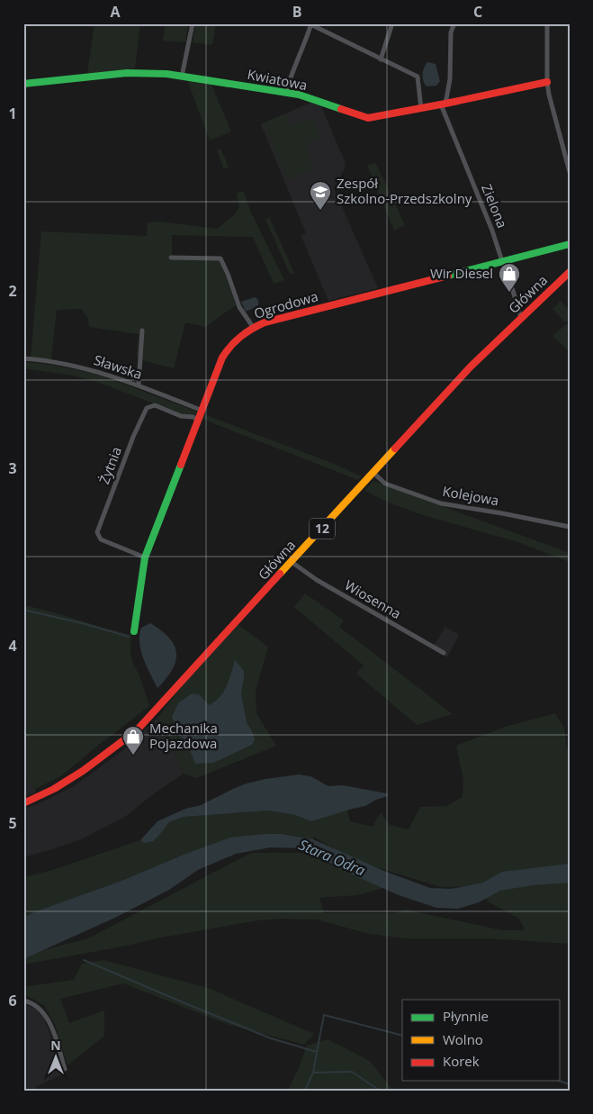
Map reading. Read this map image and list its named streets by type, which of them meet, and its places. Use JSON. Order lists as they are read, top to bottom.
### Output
{
  "streets": {
    "street": [
      "Kwiatowa",
      "Zielona",
      "Główna",
      "Ogrodowa",
      "Sławska",
      "Żytnia",
      "Kolejowa",
      "12",
      "Wiosenna"
    ]
  },
  "crossings": [
    ["Kwiatowa", "Zielona"],
    ["Zielona", "Główna"],
    ["Zielona", "Ogrodowa"],
    ["Główna", "Kolejowa"],
    ["Główna", "Wiosenna"],
    ["Ogrodowa", "Sławska"],
    ["Ogrodowa", "Żytnia"]
  ],
  "water": ["Stara Odra"],
  "places": {
    "school or university": ["Zespół Szkolno-Przedszkolny"],
    "shop": ["Wir Diesel", "Mechanika Pojazdowa"]
  },
  "legend": ["Płynnie", "Wolno", "Korek"],
  "north": "top",
  "grid": {
    "columns": ["A", "B", "C"],
    "rows": [
      "1",
      "2",
      "3",
      "4",
      "5",
      "6"
    ]
  }
}
